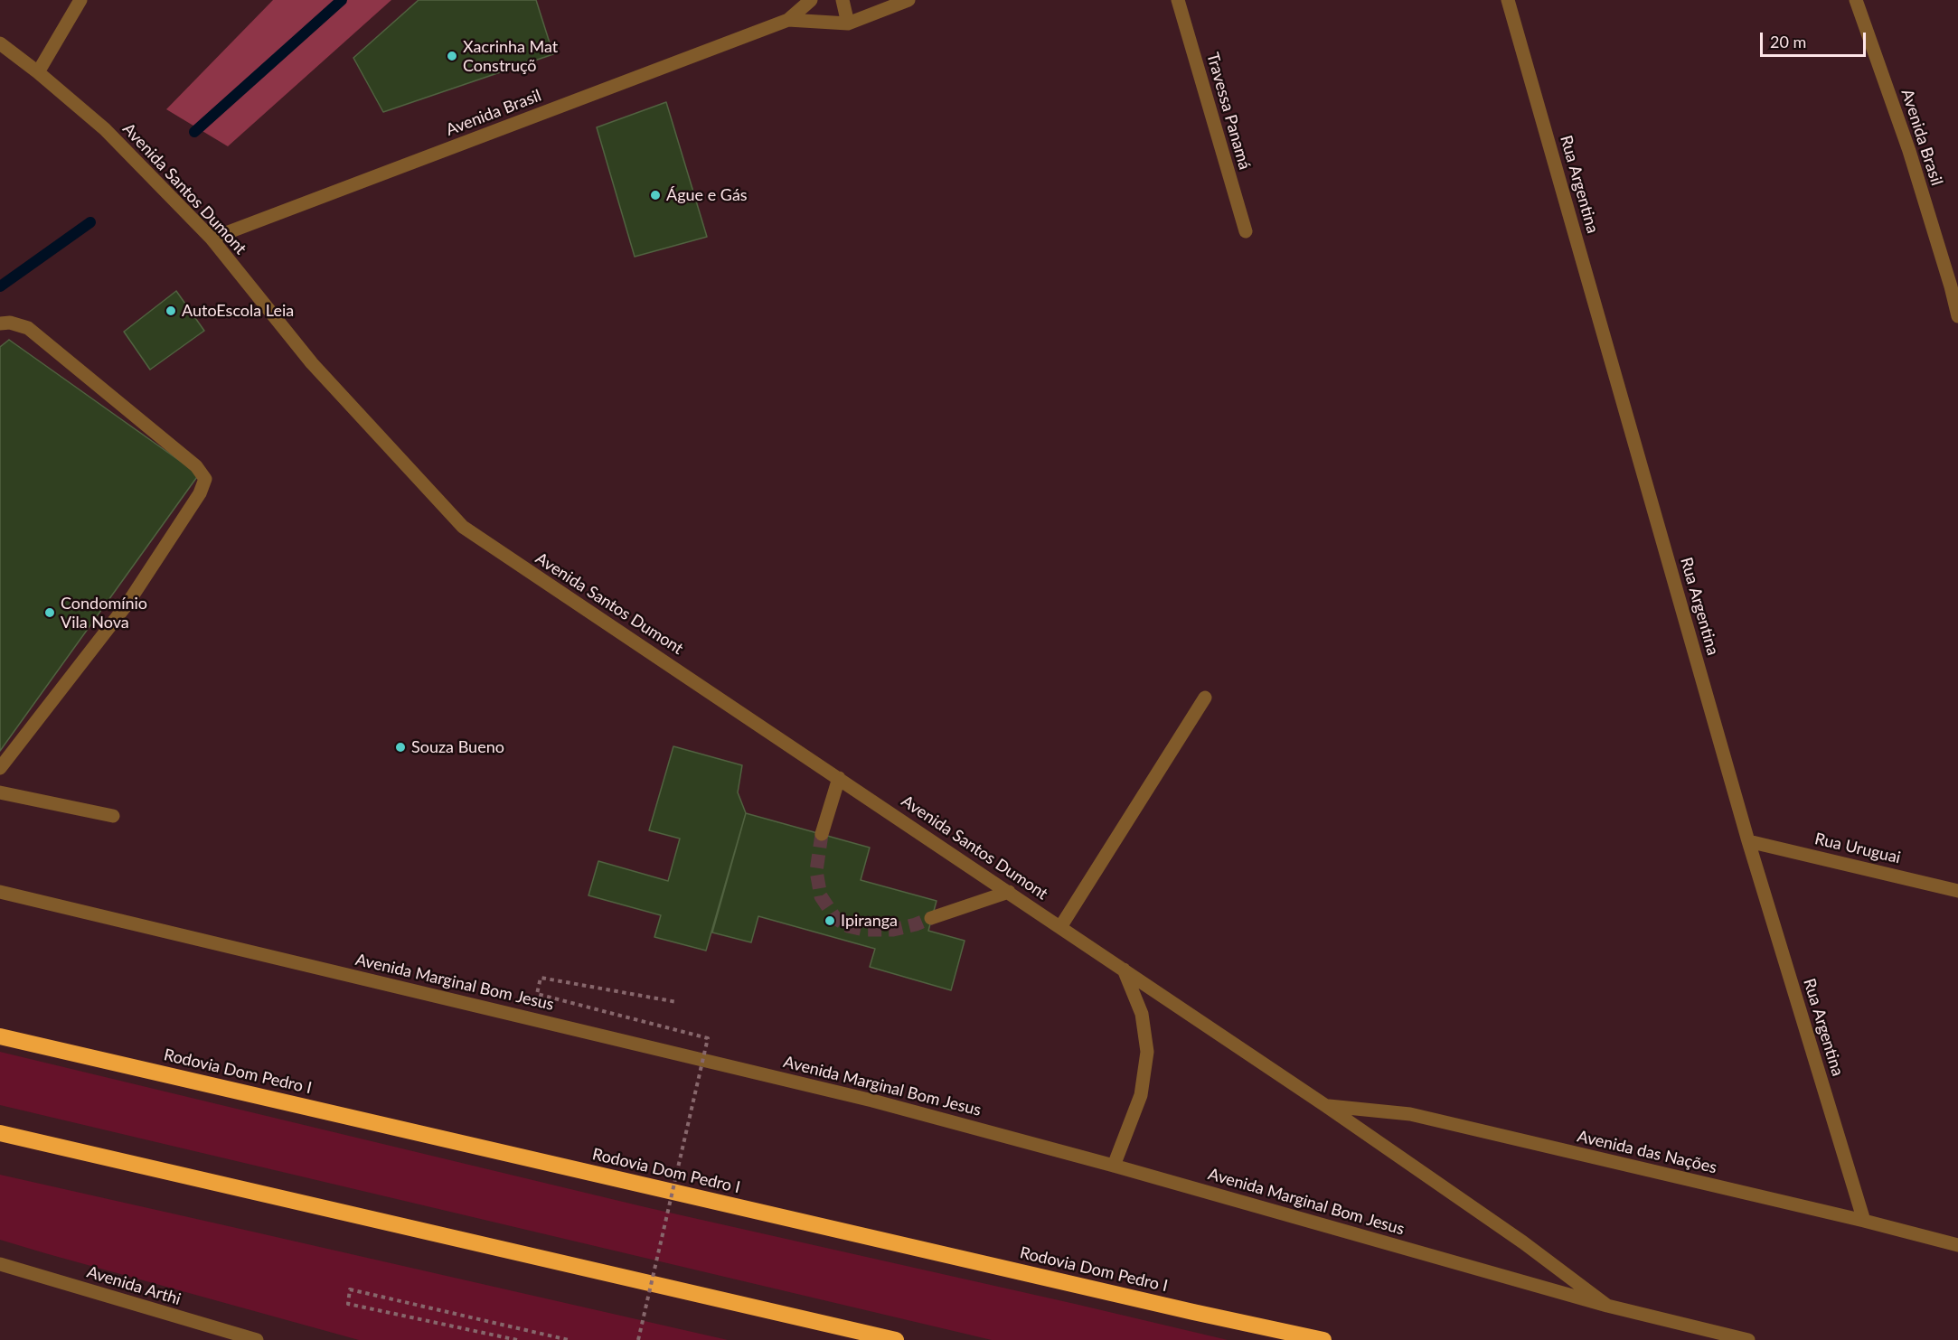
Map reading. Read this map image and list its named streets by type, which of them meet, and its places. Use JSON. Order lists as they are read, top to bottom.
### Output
{
  "streets": {
    "highway": ["Rodovia Dom Pedro I"],
    "street": [
      "Travessa Panamá",
      "Avenida Brasil",
      "Rua Argentina",
      "Avenida Santos Dumont",
      "Rua Uruguai",
      "Avenida Marginal Bom Jesus",
      "Avenida das Nações",
      "Avenida Arthi"
    ]
  },
  "crossings": [
    ["Avenida Brasil", "Avenida Santos Dumont"],
    ["Rua Argentina", "Rua Uruguai"],
    ["Rua Argentina", "Avenida das Nações"],
    ["Avenida Santos Dumont", "Avenida Marginal Bom Jesus"],
    ["Avenida Santos Dumont", "Avenida das Nações"]
  ],
  "places": [
    "Xacrinha Mat Construçõ",
    "Águe e Gás",
    "AutoEscola Leia",
    "Condomínio Vila Nova",
    "Souza Bueno",
    "Ipiranga"
  ],
  "scale_bar": "20 m"
}
